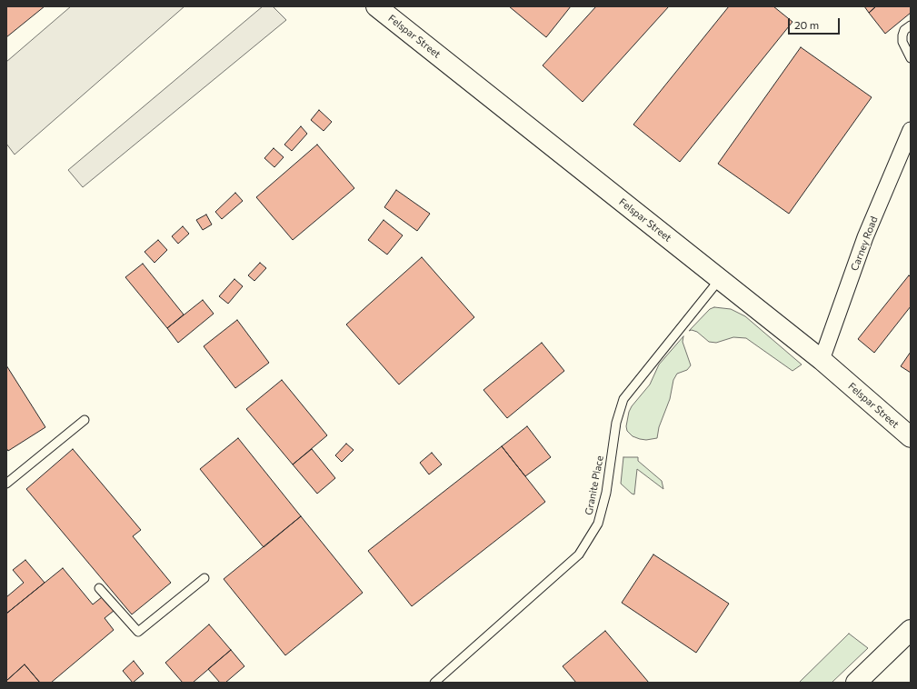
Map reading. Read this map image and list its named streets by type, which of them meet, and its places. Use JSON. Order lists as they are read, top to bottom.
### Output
{
  "streets": {
    "main road": ["Felspar Street"],
    "street": ["Carney Road"],
    "lane": ["Granite Place"]
  },
  "crossings": [
    ["Felspar Street", "Carney Road"],
    ["Felspar Street", "Granite Place"]
  ],
  "scale_bar": "20 m"
}
